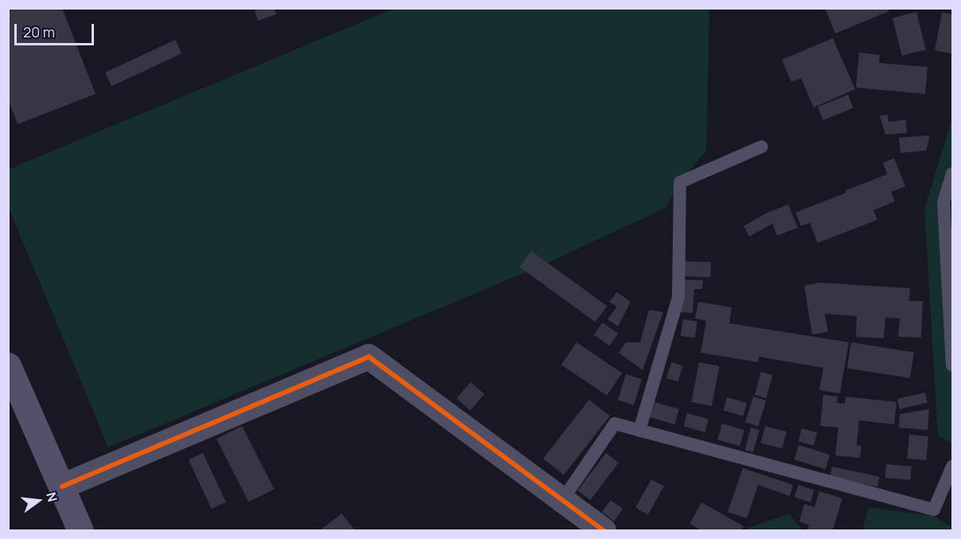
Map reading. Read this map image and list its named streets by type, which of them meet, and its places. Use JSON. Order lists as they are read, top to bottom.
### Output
{
  "scale_bar": "20 m",
  "north": "right"
}
